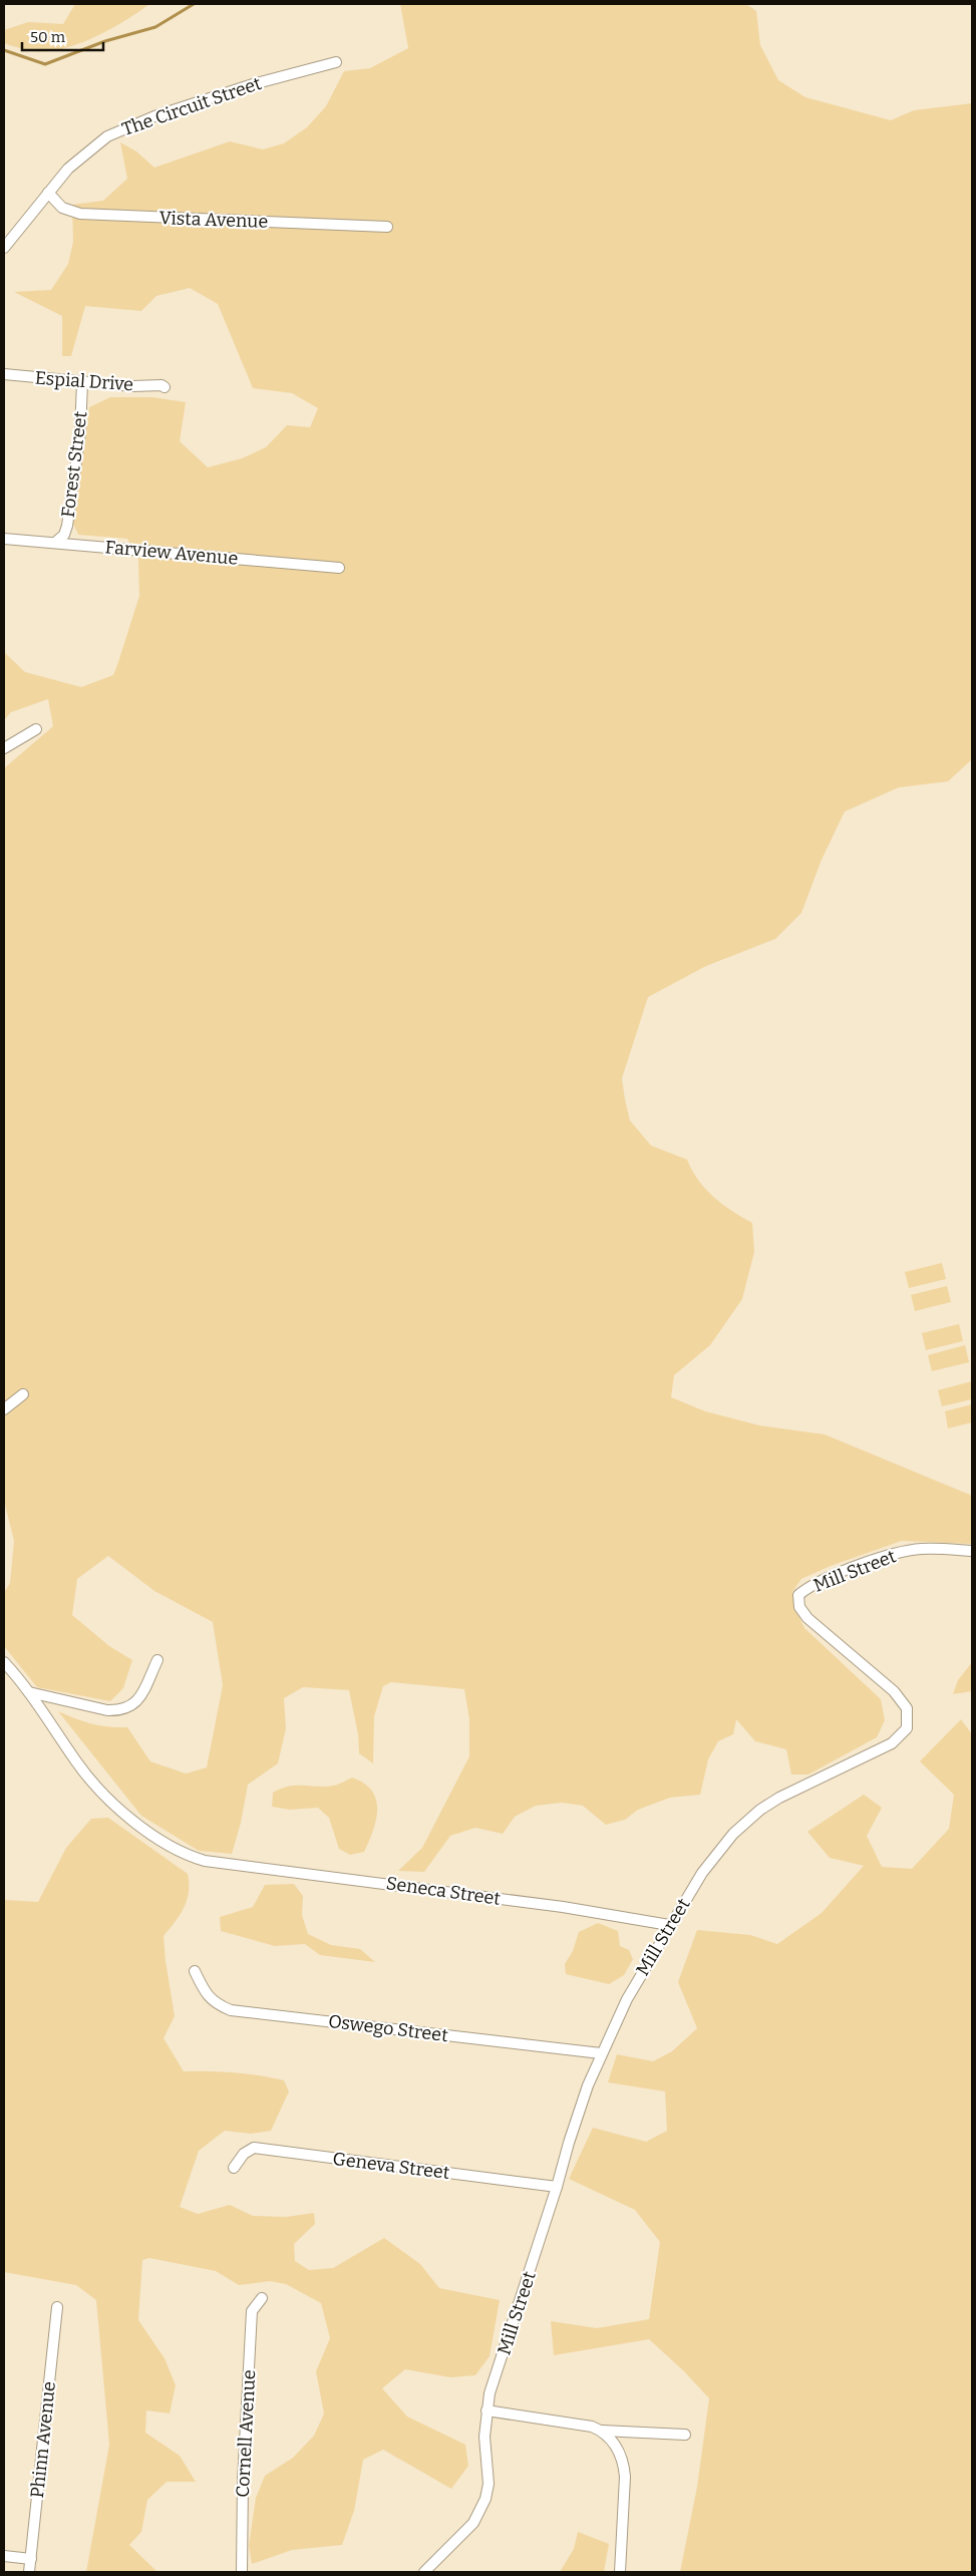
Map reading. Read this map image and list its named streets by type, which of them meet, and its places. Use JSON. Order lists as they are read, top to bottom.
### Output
{
  "streets": {
    "street": [
      "The Circuit Street",
      "Vista Avenue",
      "Espial Drive",
      "Forest Street",
      "Farview Avenue",
      "Mill Street",
      "Seneca Street",
      "Oswego Street",
      "Geneva Street",
      "Cornell Avenue",
      "Phinn Avenue"
    ]
  },
  "crossings": [
    ["The Circuit Street", "Vista Avenue"],
    ["Espial Drive", "Forest Street"],
    ["Forest Street", "Farview Avenue"],
    ["Mill Street", "Seneca Street"],
    ["Mill Street", "Oswego Street"],
    ["Mill Street", "Geneva Street"]
  ],
  "scale_bar": "50 m"
}
